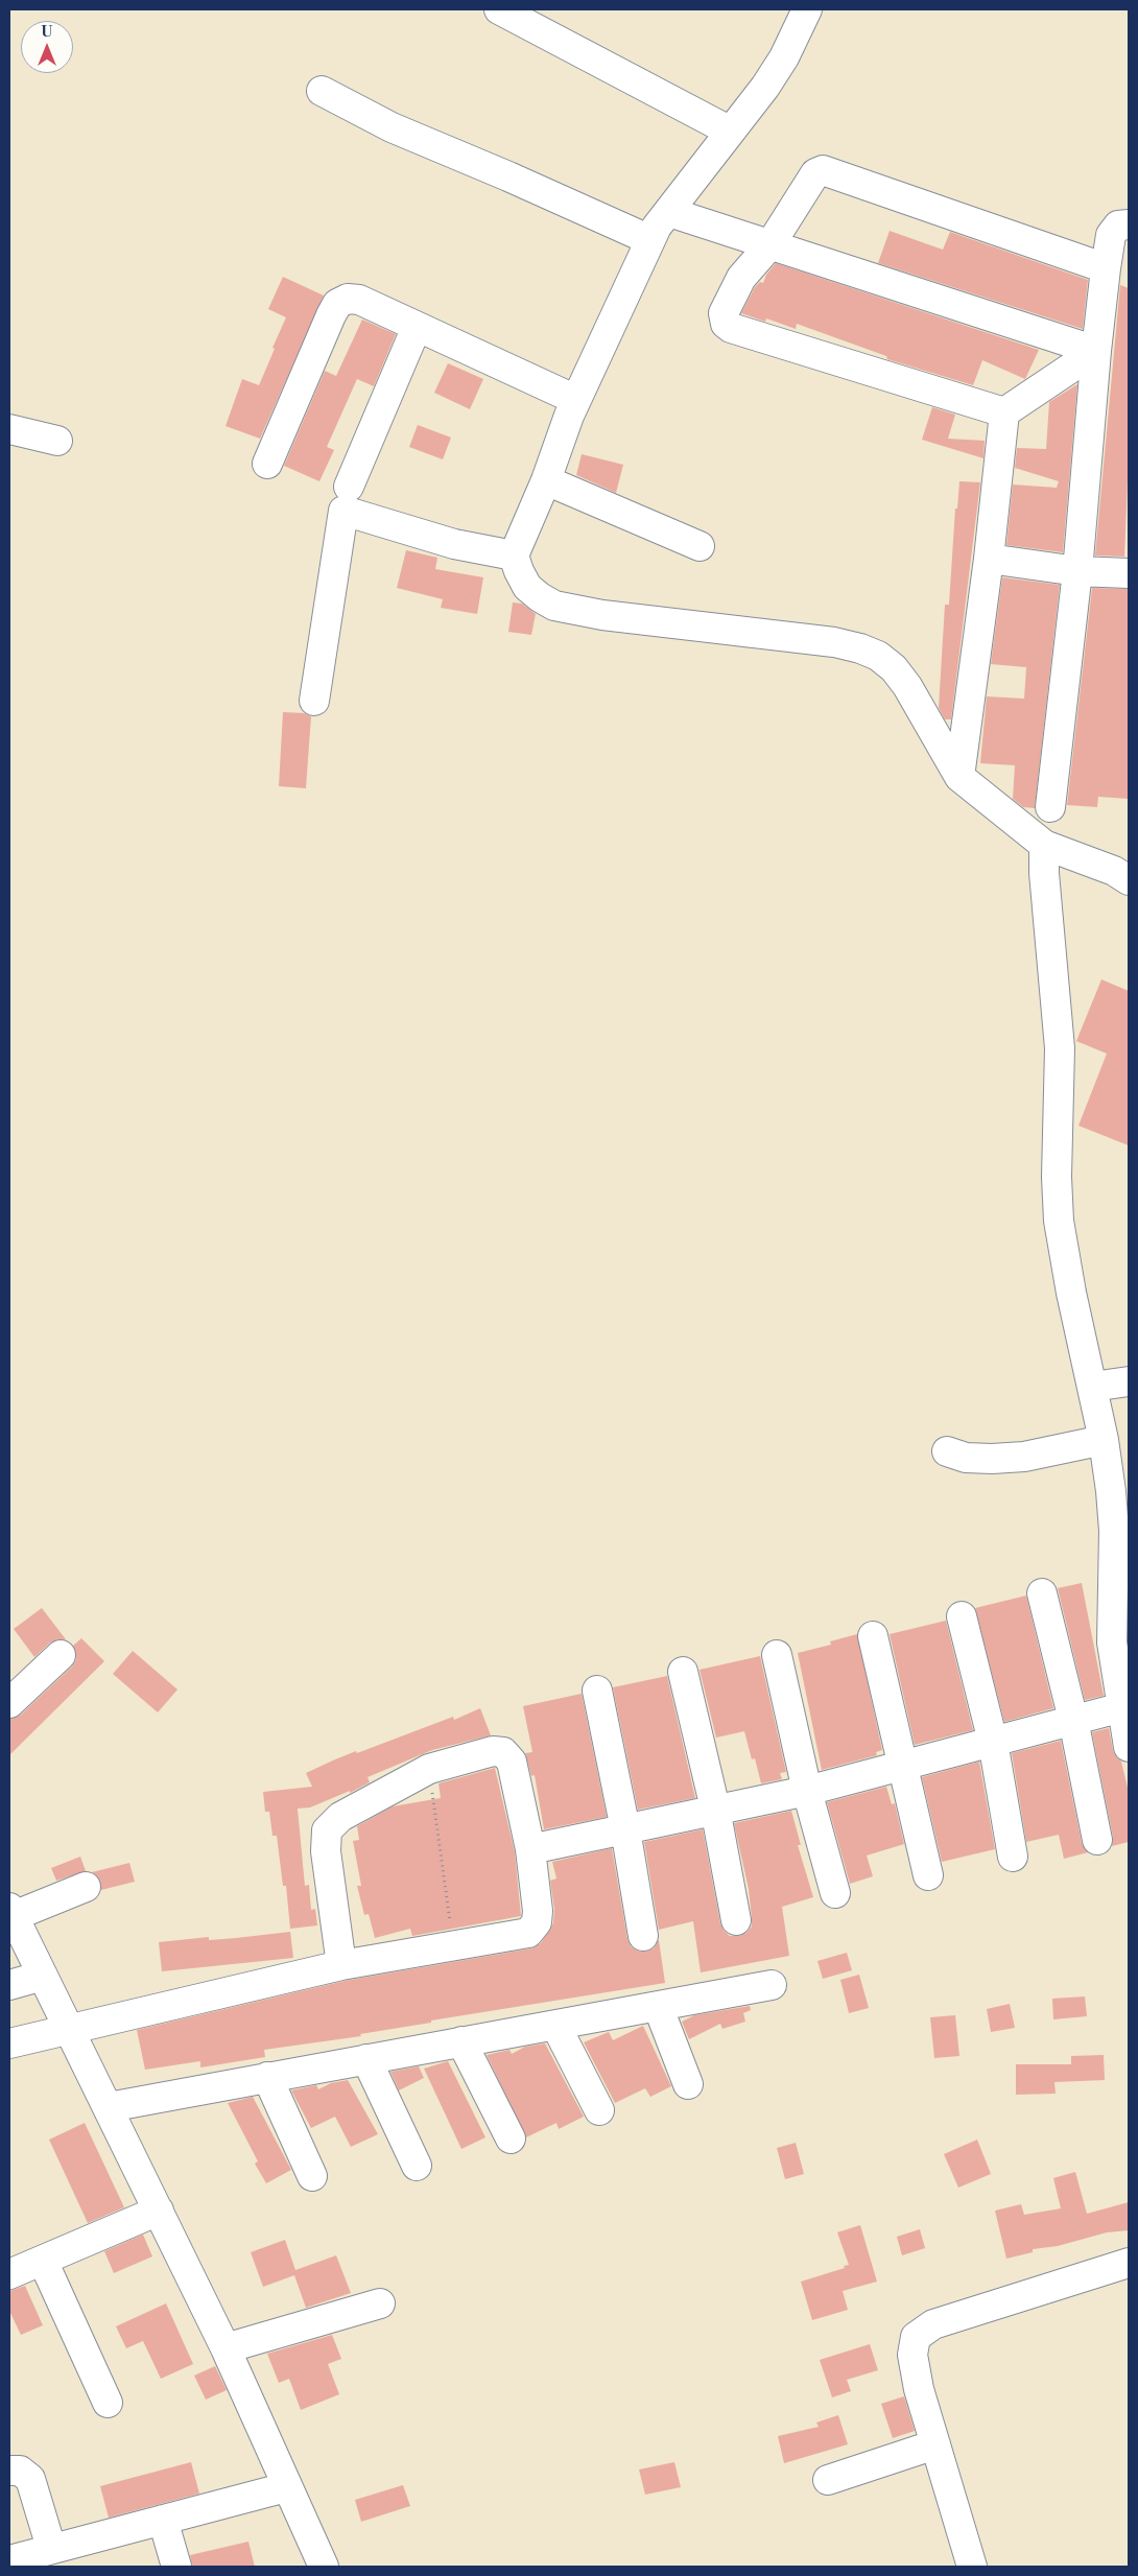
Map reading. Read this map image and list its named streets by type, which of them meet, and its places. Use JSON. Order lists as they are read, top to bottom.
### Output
{
  "north": "top"
}
